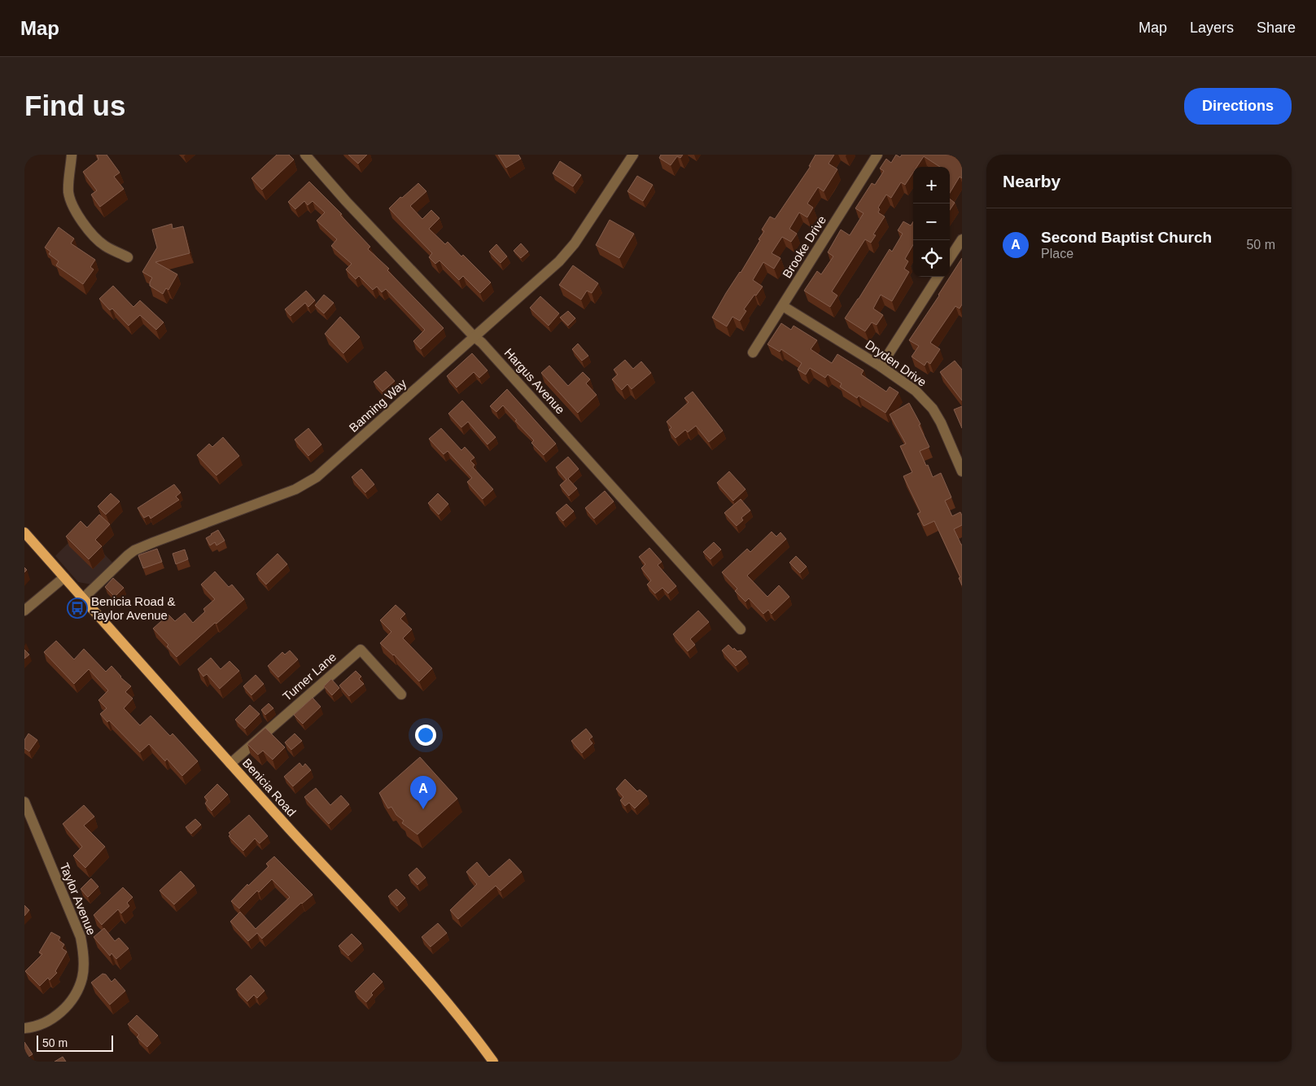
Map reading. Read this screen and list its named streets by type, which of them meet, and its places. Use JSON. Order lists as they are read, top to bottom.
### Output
{
  "streets": {
    "main road": ["Benicia Road"],
    "street": [
      "Brooke Drive",
      "Dryden Drive",
      "Hargus Avenue",
      "Banning Way",
      "Turner Lane",
      "Taylor Avenue"
    ]
  },
  "crossings": [
    ["Brooke Drive", "Dryden Drive"],
    ["Hargus Avenue", "Banning Way"],
    ["Banning Way", "Benicia Road"],
    ["Turner Lane", "Benicia Road"]
  ],
  "places": {
    "bus stop": ["Benicia Road & Taylor Avenue"]
  },
  "scale_bar": "50 m",
  "page": {
    "header": "Map",
    "nav": ["Map", "Layers", "Share"],
    "buttons": "Directions",
    "title": "Find us",
    "heading": "Nearby",
    "map_buttons": ["+", "−"],
    "list": [
      {
        "mark": "A",
        "name": "Second Baptist Church",
        "note": "Place",
        "value": "50 m"
      }
    ],
    "pins": "A",
    "scale": "50 m"
  }
}
